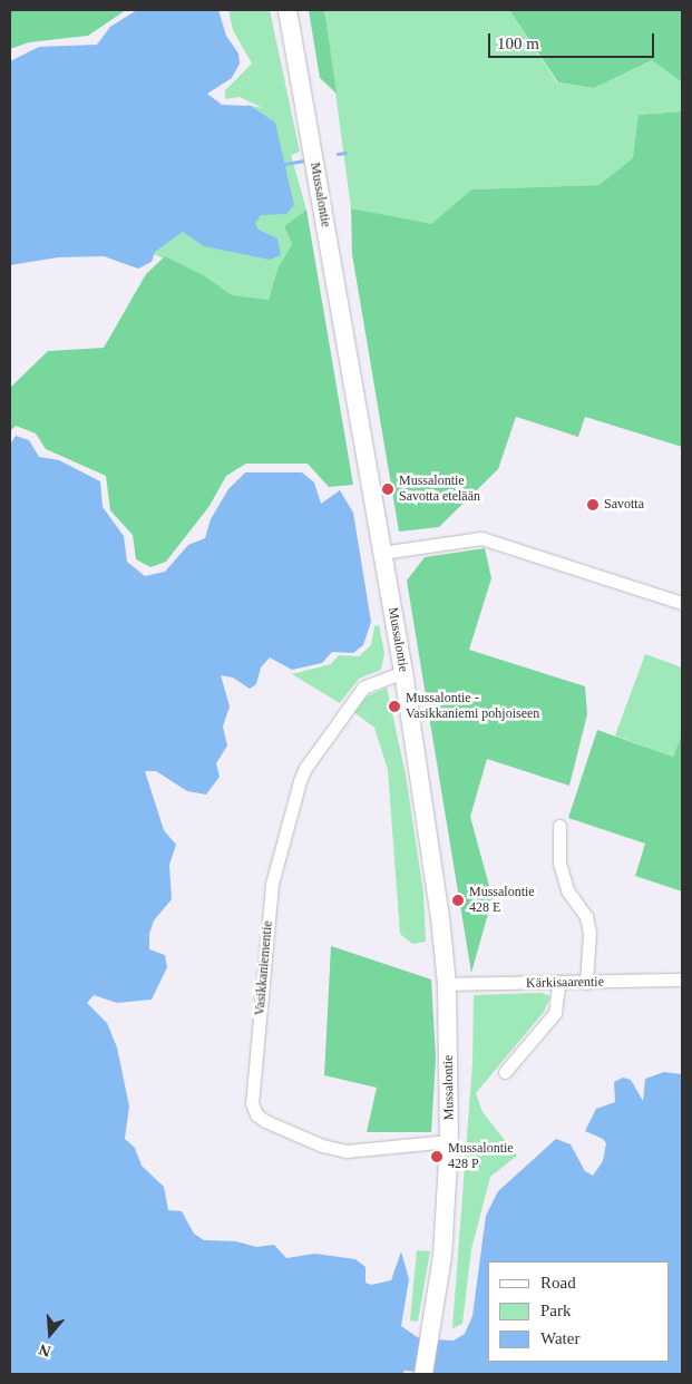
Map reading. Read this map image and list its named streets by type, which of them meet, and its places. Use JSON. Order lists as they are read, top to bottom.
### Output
{
  "streets": {
    "main road": ["Mussalontie"],
    "street": ["Vasikkaniementie", "Kärkisaarentie"]
  },
  "crossings": [
    ["Mussalontie", "Vasikkaniementie"],
    ["Mussalontie", "Kärkisaarentie"]
  ],
  "places": [
    "Mussalontie Savotta etelään",
    "Savotta",
    "Mussalontie - Vasikkaniemi pohjoiseen",
    "Mussalontie 428 E",
    "Mussalontie 428 P"
  ],
  "legend": ["Road", "Park", "Water"],
  "scale_bar": "100 m",
  "north": "bottom"
}
